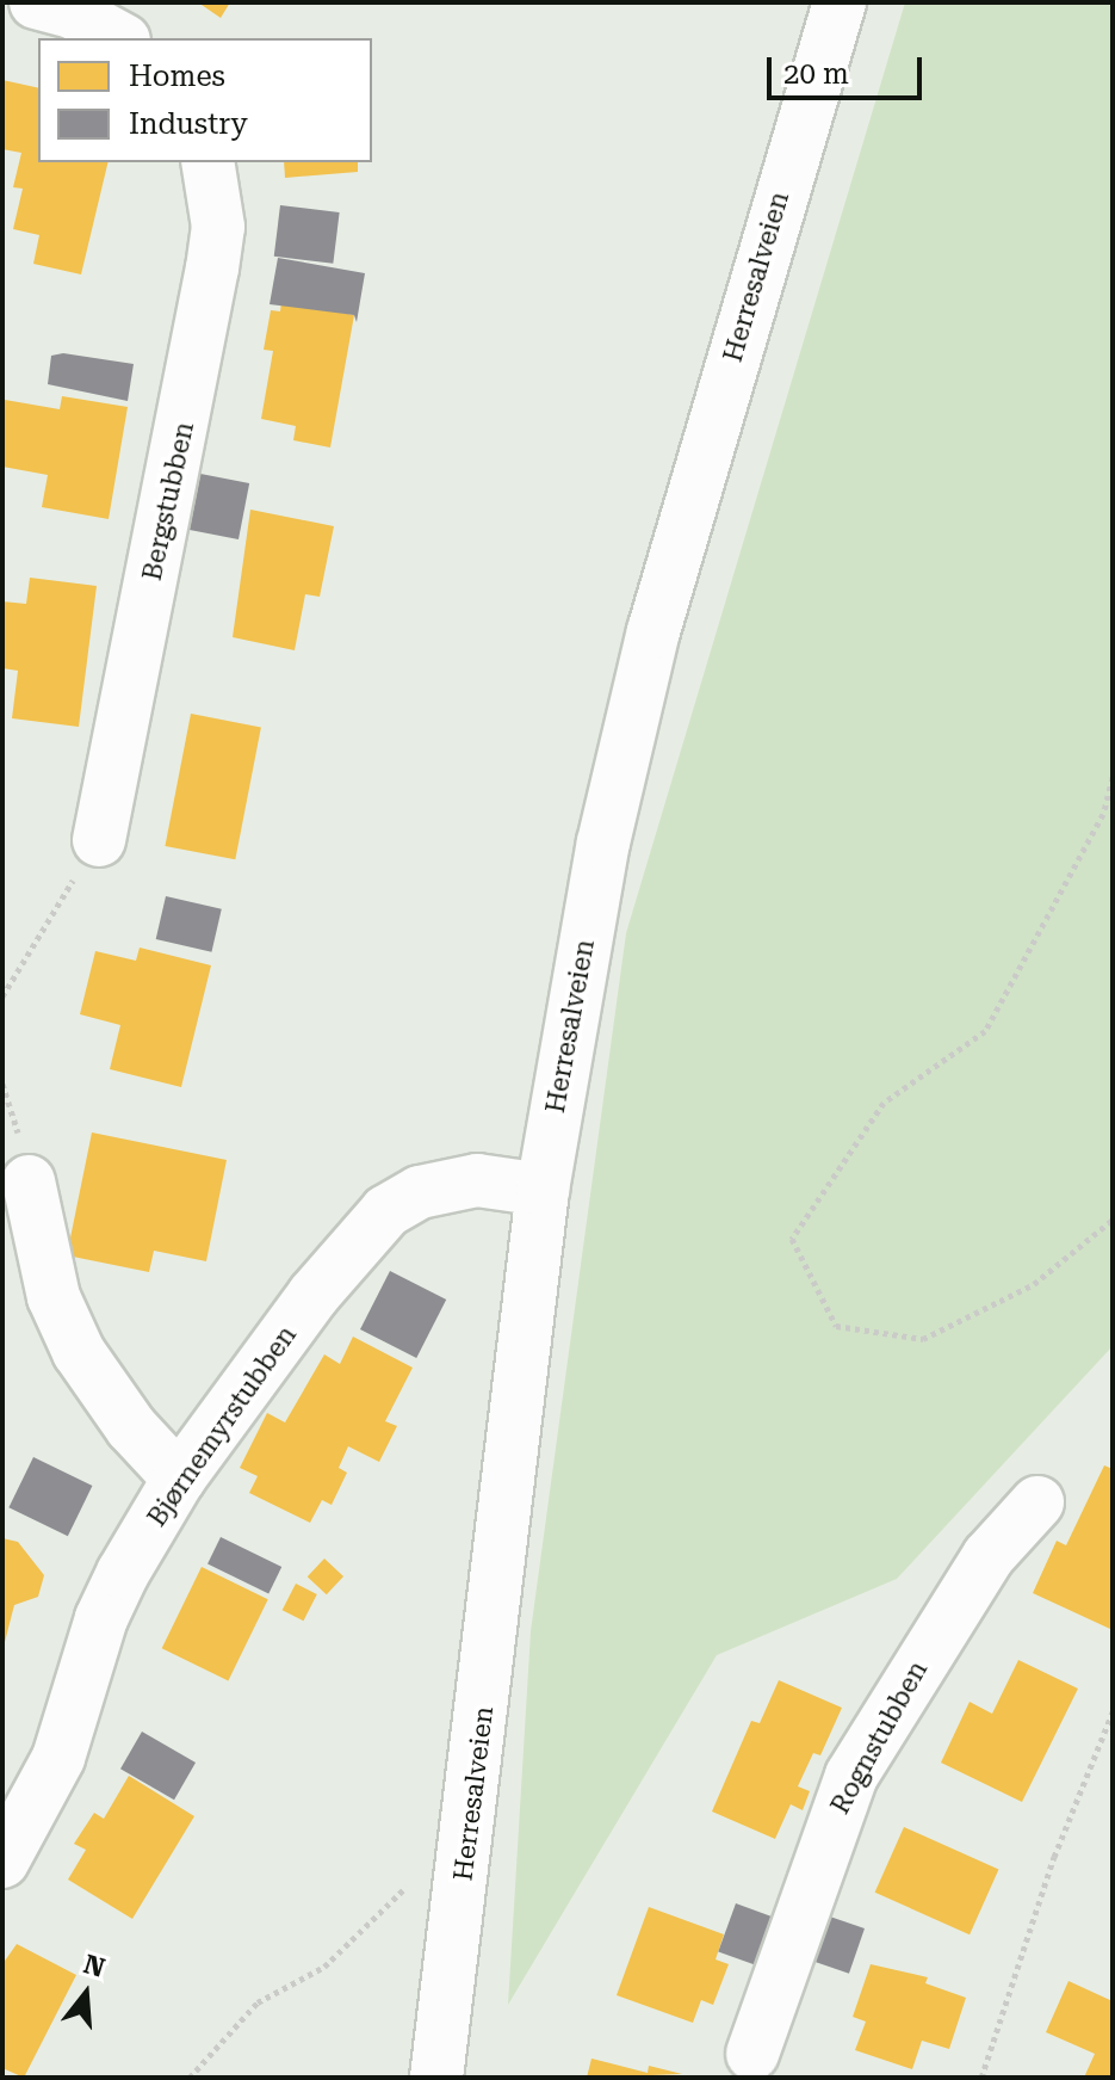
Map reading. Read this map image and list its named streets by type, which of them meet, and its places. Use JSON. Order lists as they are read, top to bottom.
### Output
{
  "streets": {
    "street": [
      "Herresalveien",
      "Bergstubben",
      "Bjørnemyrstubben",
      "Rognstubben"
    ]
  },
  "crossings": [
    ["Herresalveien", "Bjørnemyrstubben"]
  ],
  "legend": ["Homes", "Industry"],
  "scale_bar": "20 m",
  "north": "top"
}
